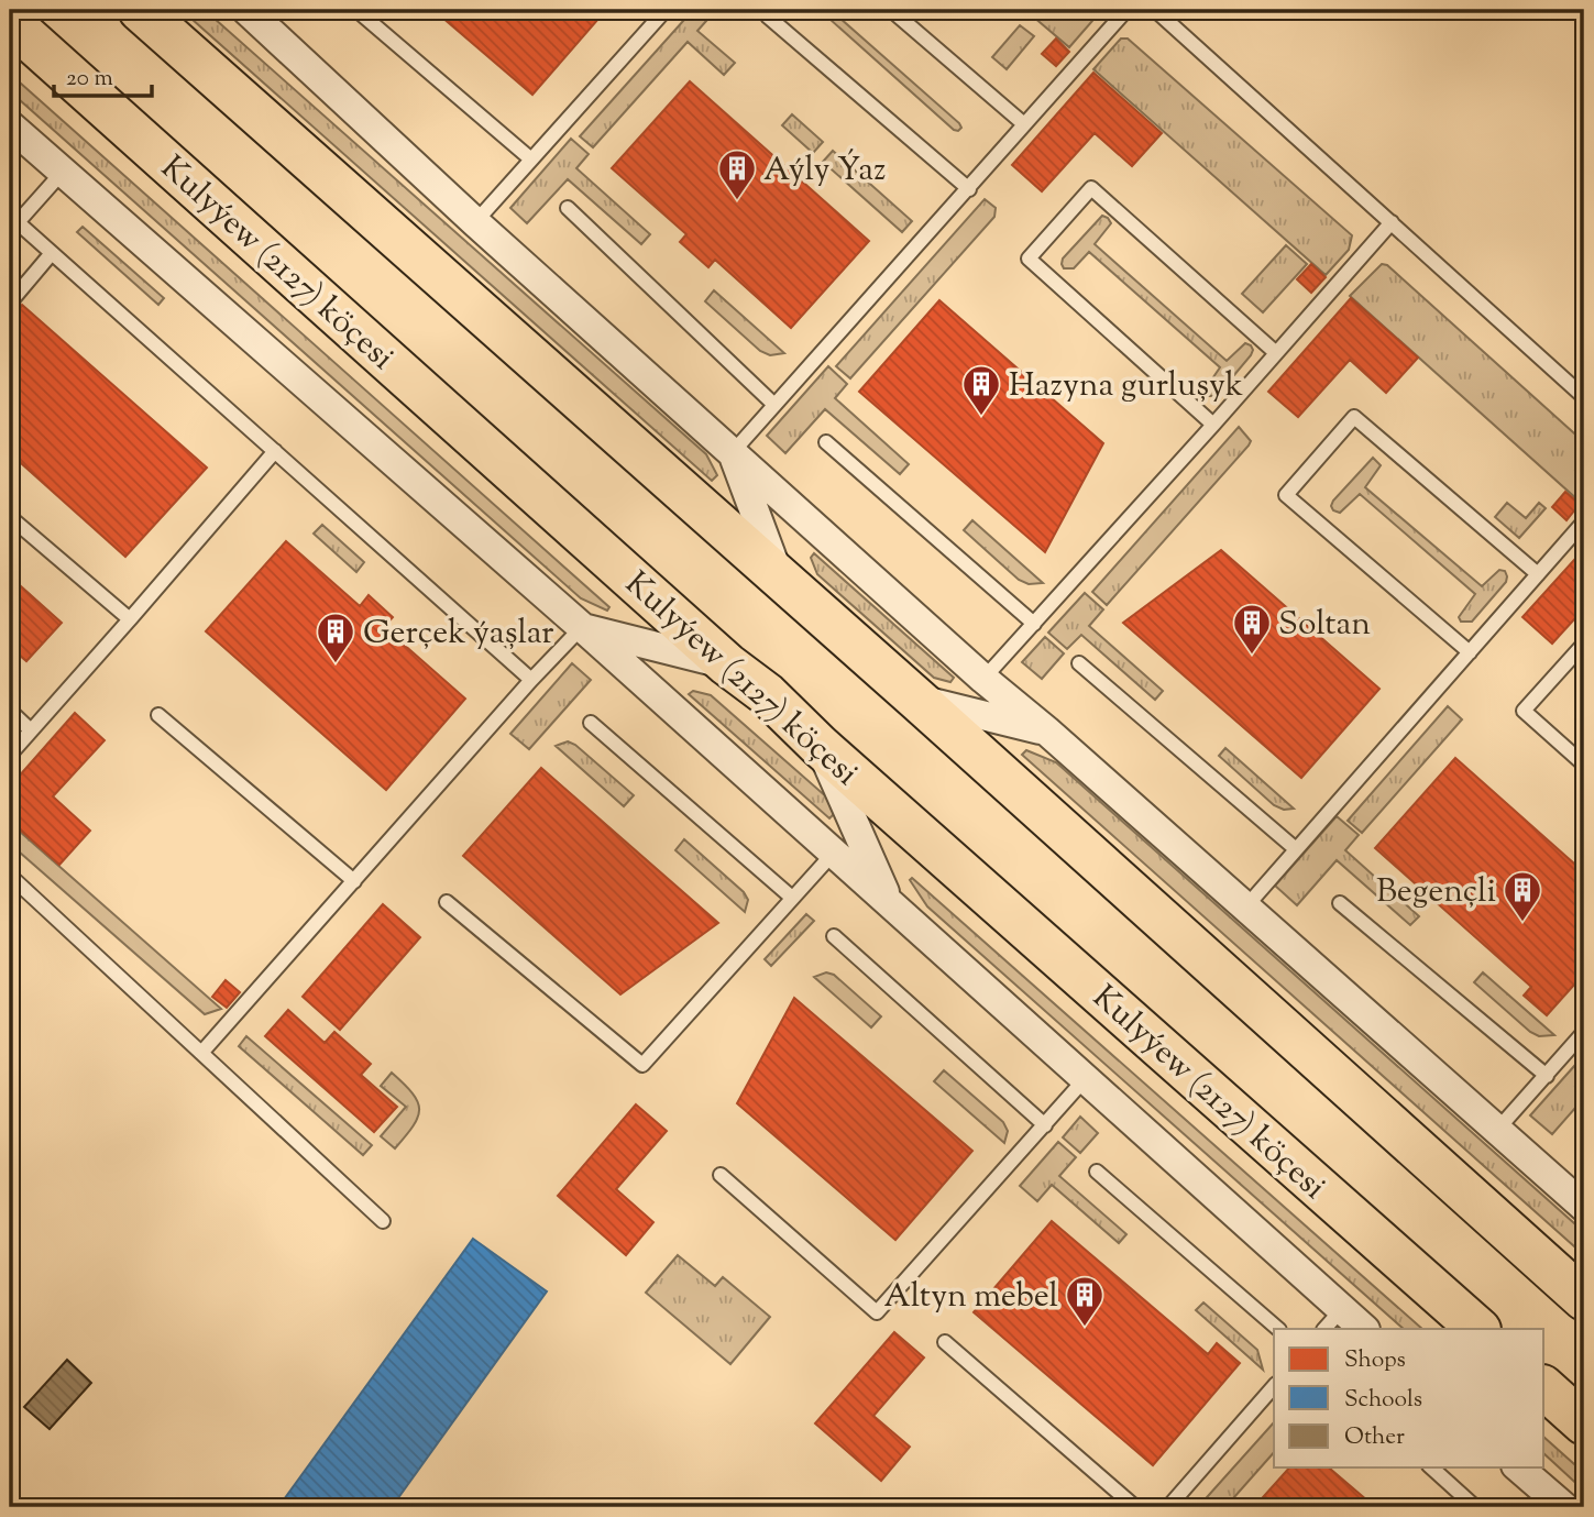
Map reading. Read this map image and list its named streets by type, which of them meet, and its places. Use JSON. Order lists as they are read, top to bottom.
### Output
{
  "streets": {
    "highway": ["Kulyýew (2127) köçesi"]
  },
  "places": {
    "building": [
      "Aýly Ýaz",
      "Hazyna gurluşyk",
      "Soltan",
      "Gerçek ýaşlar",
      "Begençli",
      "Altyn mebel"
    ]
  },
  "legend": ["Shops", "Schools", "Other"],
  "scale_bar": "20 m"
}
